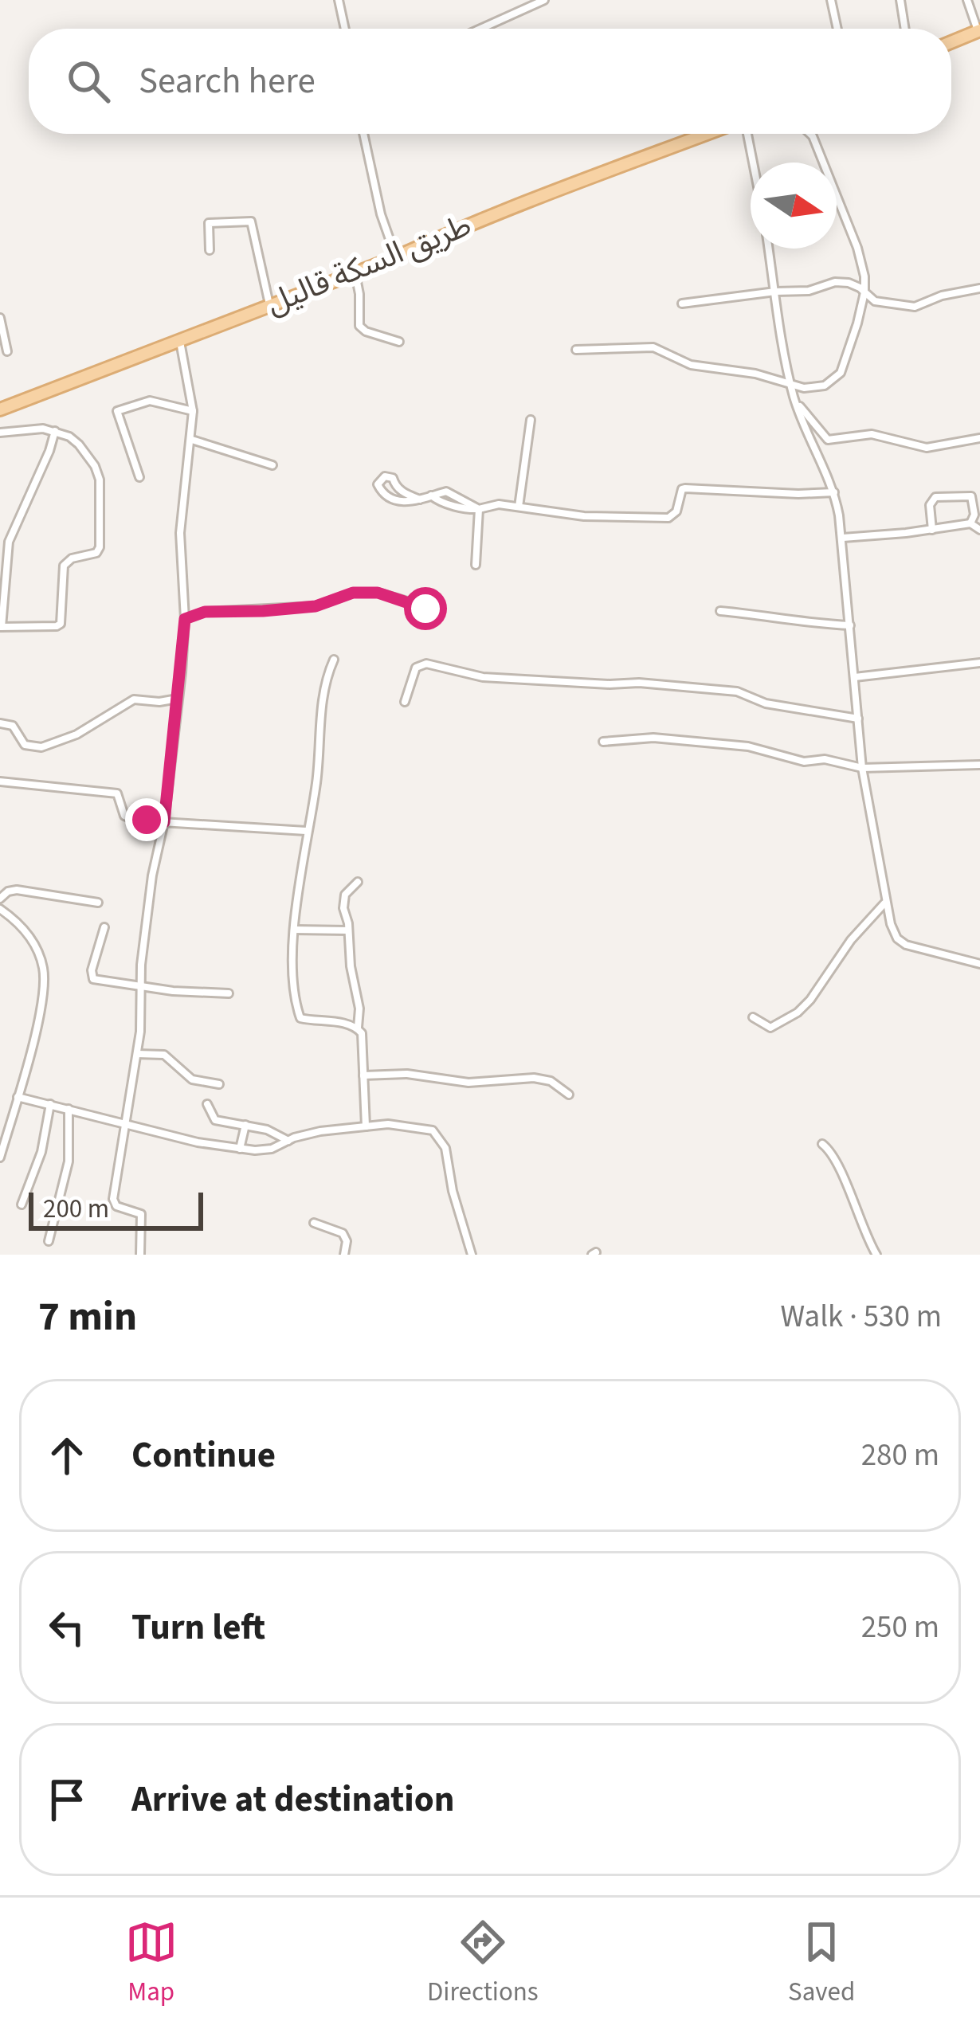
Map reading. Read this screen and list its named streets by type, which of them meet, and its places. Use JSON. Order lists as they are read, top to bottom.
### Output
{
  "streets": {
    "main road": ["طريق السكة قاليل"]
  },
  "scale_bar": "200 m",
  "north": "right",
  "page": {
    "search": "Search here",
    "scale": "200 m",
    "heading": ["7 min", "Walk · 530 m"],
    "list": [
      ["Continue", "280 m"],
      ["Turn left", "250 m"],
      "Arrive at destination"
    ],
    "nav": ["Map", "Directions", "Saved"]
  }
}
